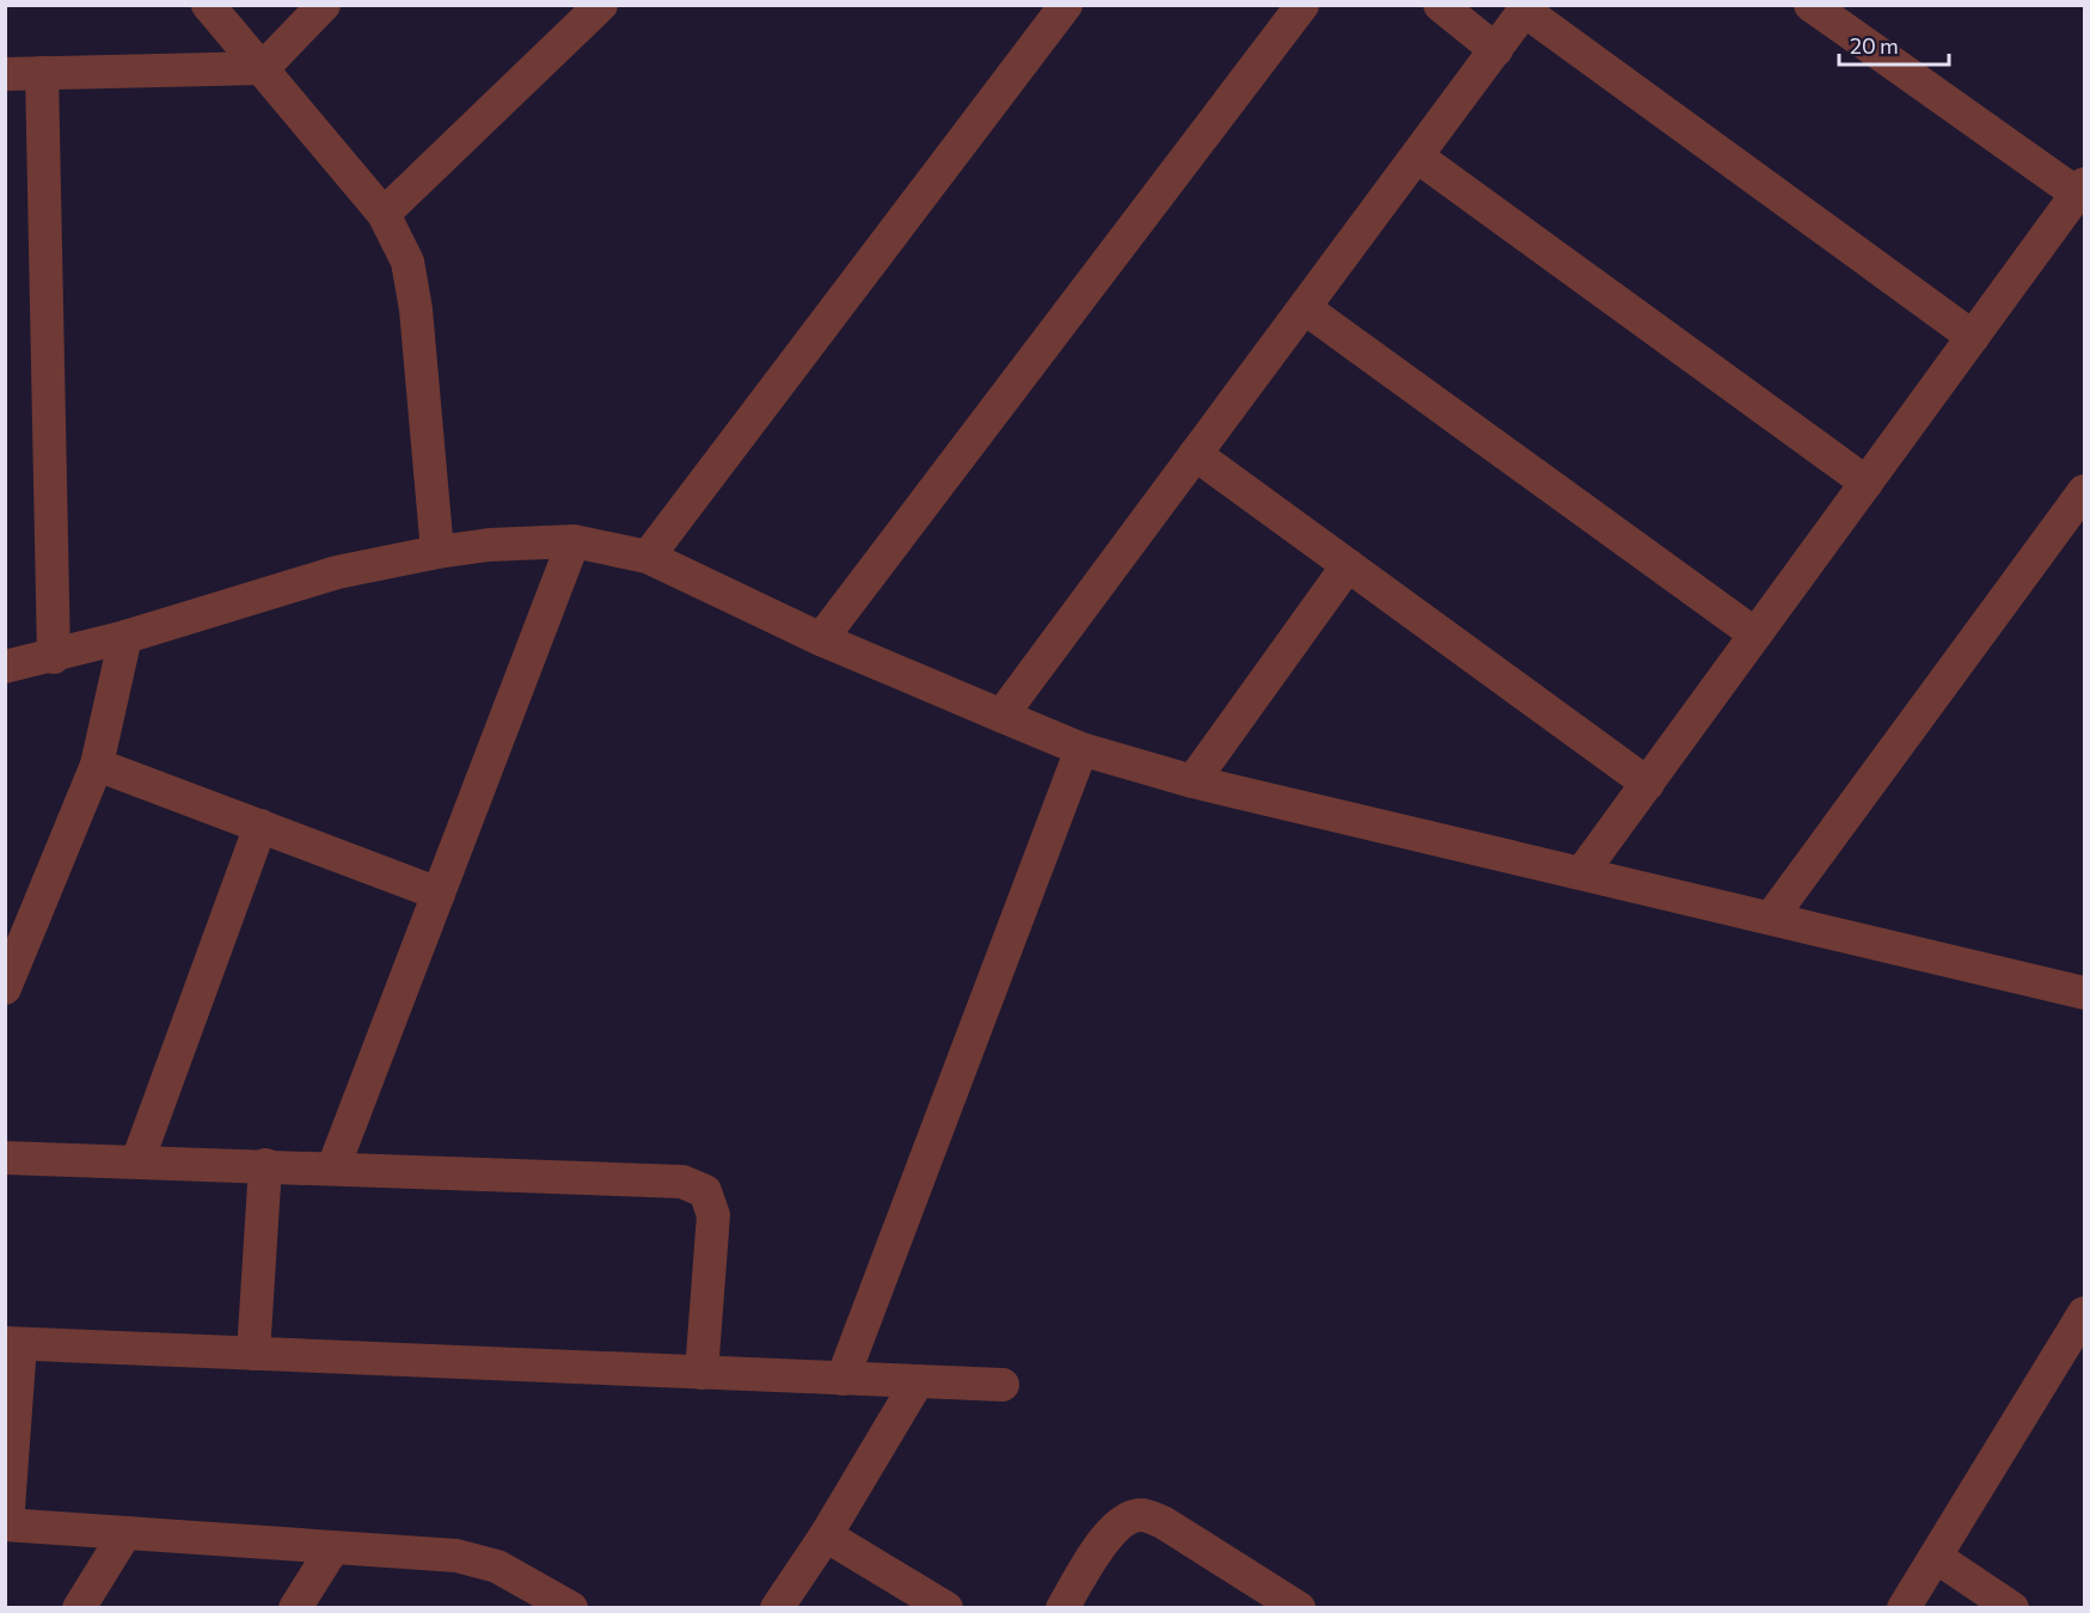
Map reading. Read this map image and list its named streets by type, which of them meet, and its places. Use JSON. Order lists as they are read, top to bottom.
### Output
{
  "scale_bar": "20 m"
}
